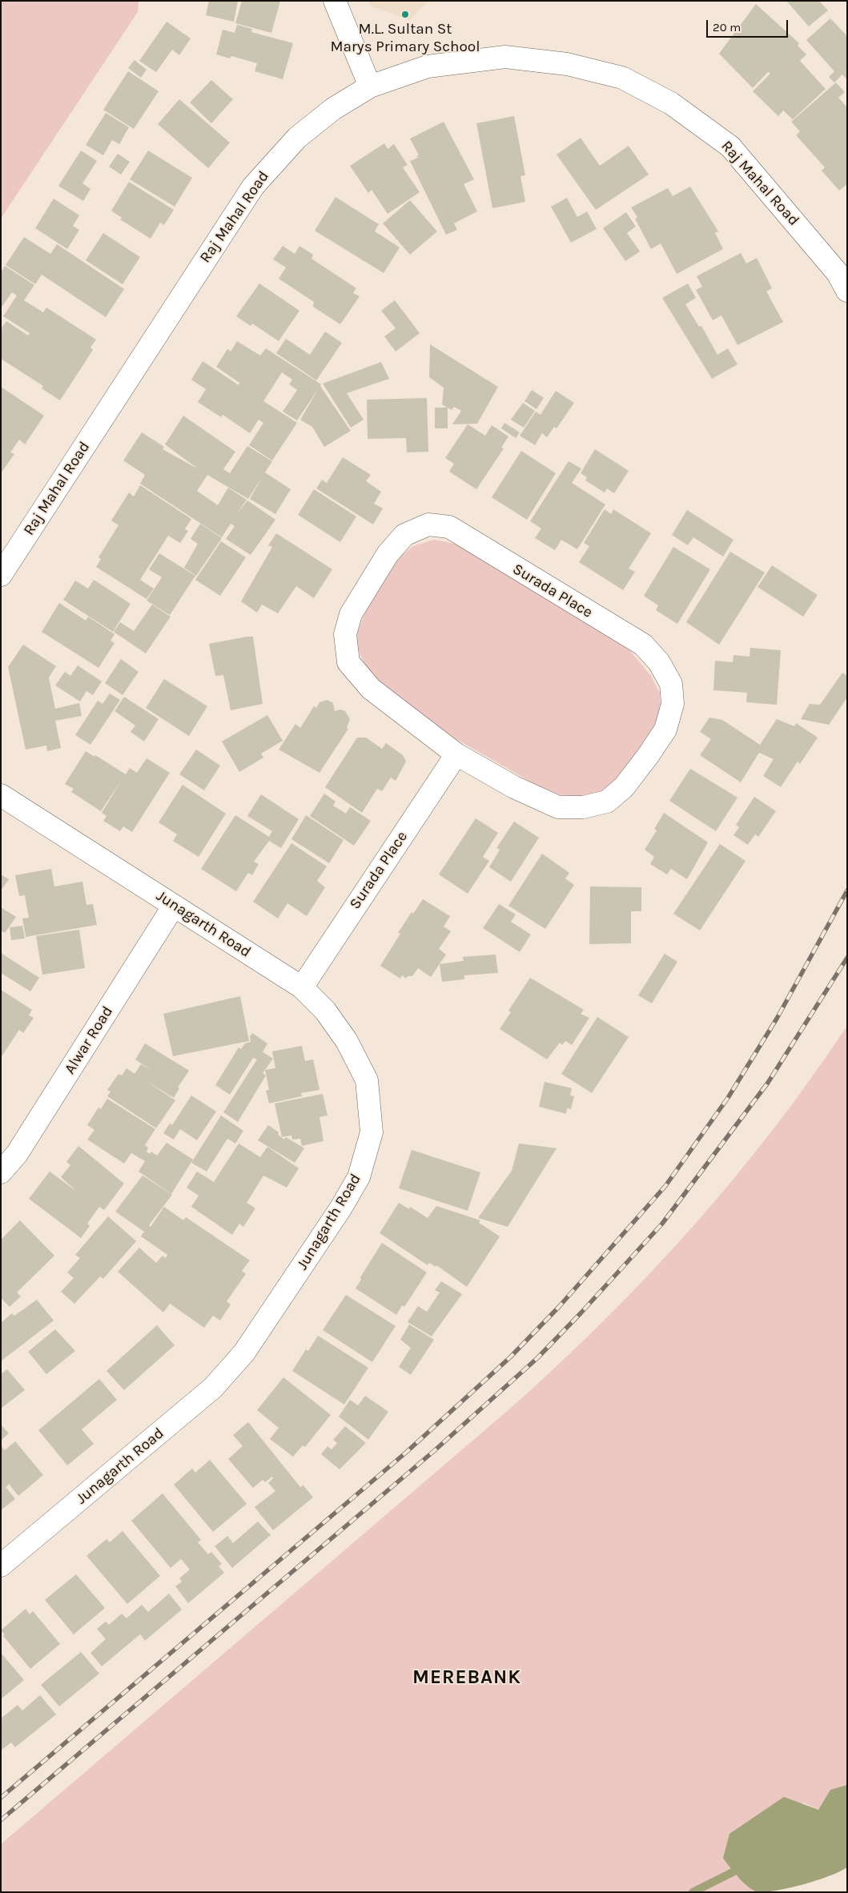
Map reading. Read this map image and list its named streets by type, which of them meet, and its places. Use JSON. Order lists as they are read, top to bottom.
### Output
{
  "streets": {
    "street": [
      "Raj Mahal Road",
      "Surada Place",
      "Junagarth Road",
      "Alwar Road"
    ]
  },
  "crossings": [
    ["Surada Place", "Junagarth Road"],
    ["Junagarth Road", "Alwar Road"]
  ],
  "districts": ["MEREBANK"],
  "places": ["M.L. Sultan St Marys Primary School"],
  "scale_bar": "20 m"
}
